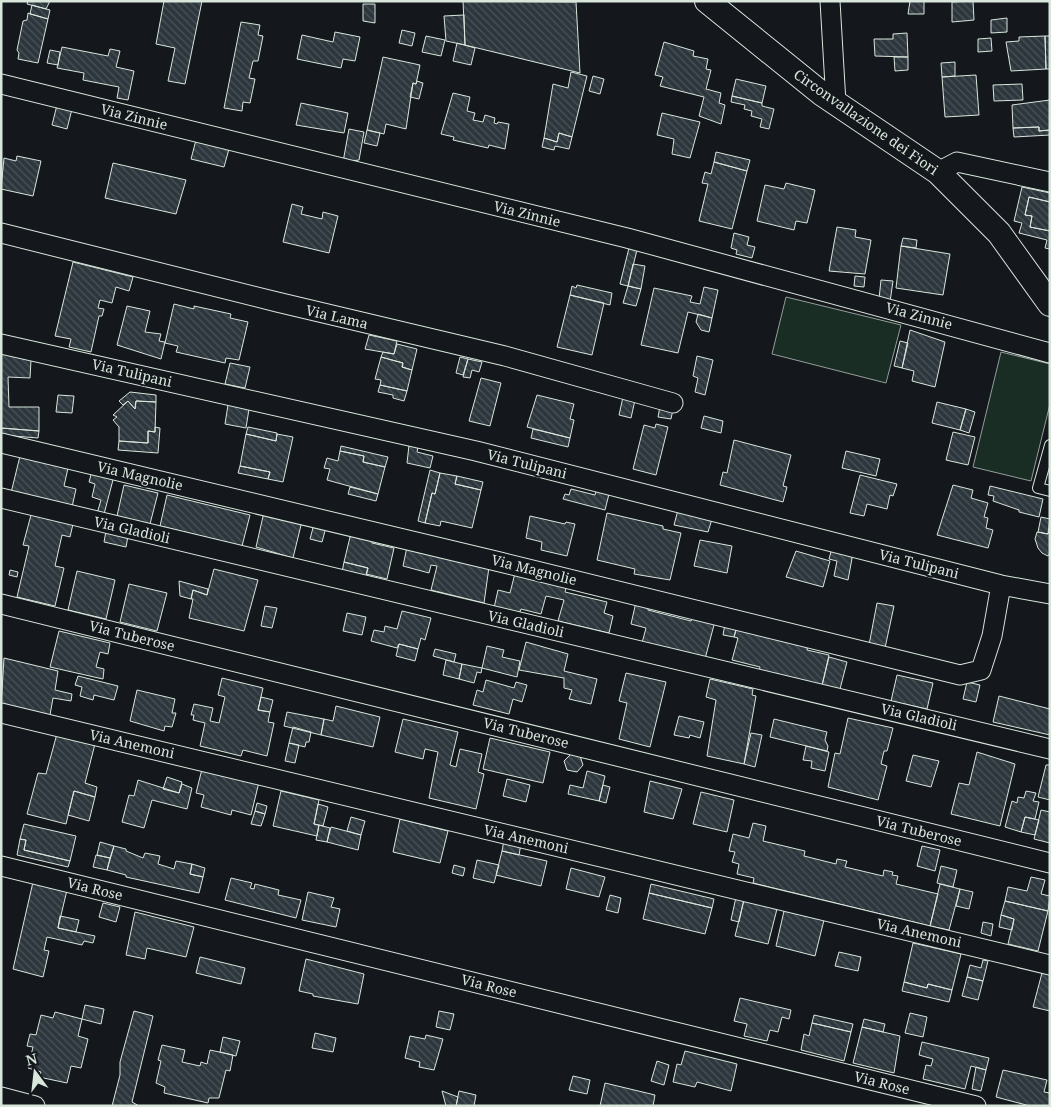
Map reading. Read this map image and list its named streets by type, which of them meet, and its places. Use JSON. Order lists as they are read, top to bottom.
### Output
{
  "streets": {
    "street": [
      "Via Zinnie",
      "Circonvallazione dei Fiori",
      "Via Lama",
      "Via Tulipani",
      "Via Magnolie",
      "Via Gladioli",
      "Via Tuberose",
      "Via Anemoni",
      "Via Rose"
    ]
  },
  "crossings": [
    ["Via Tulipani", "Via Magnolie"]
  ],
  "north": "top"
}
